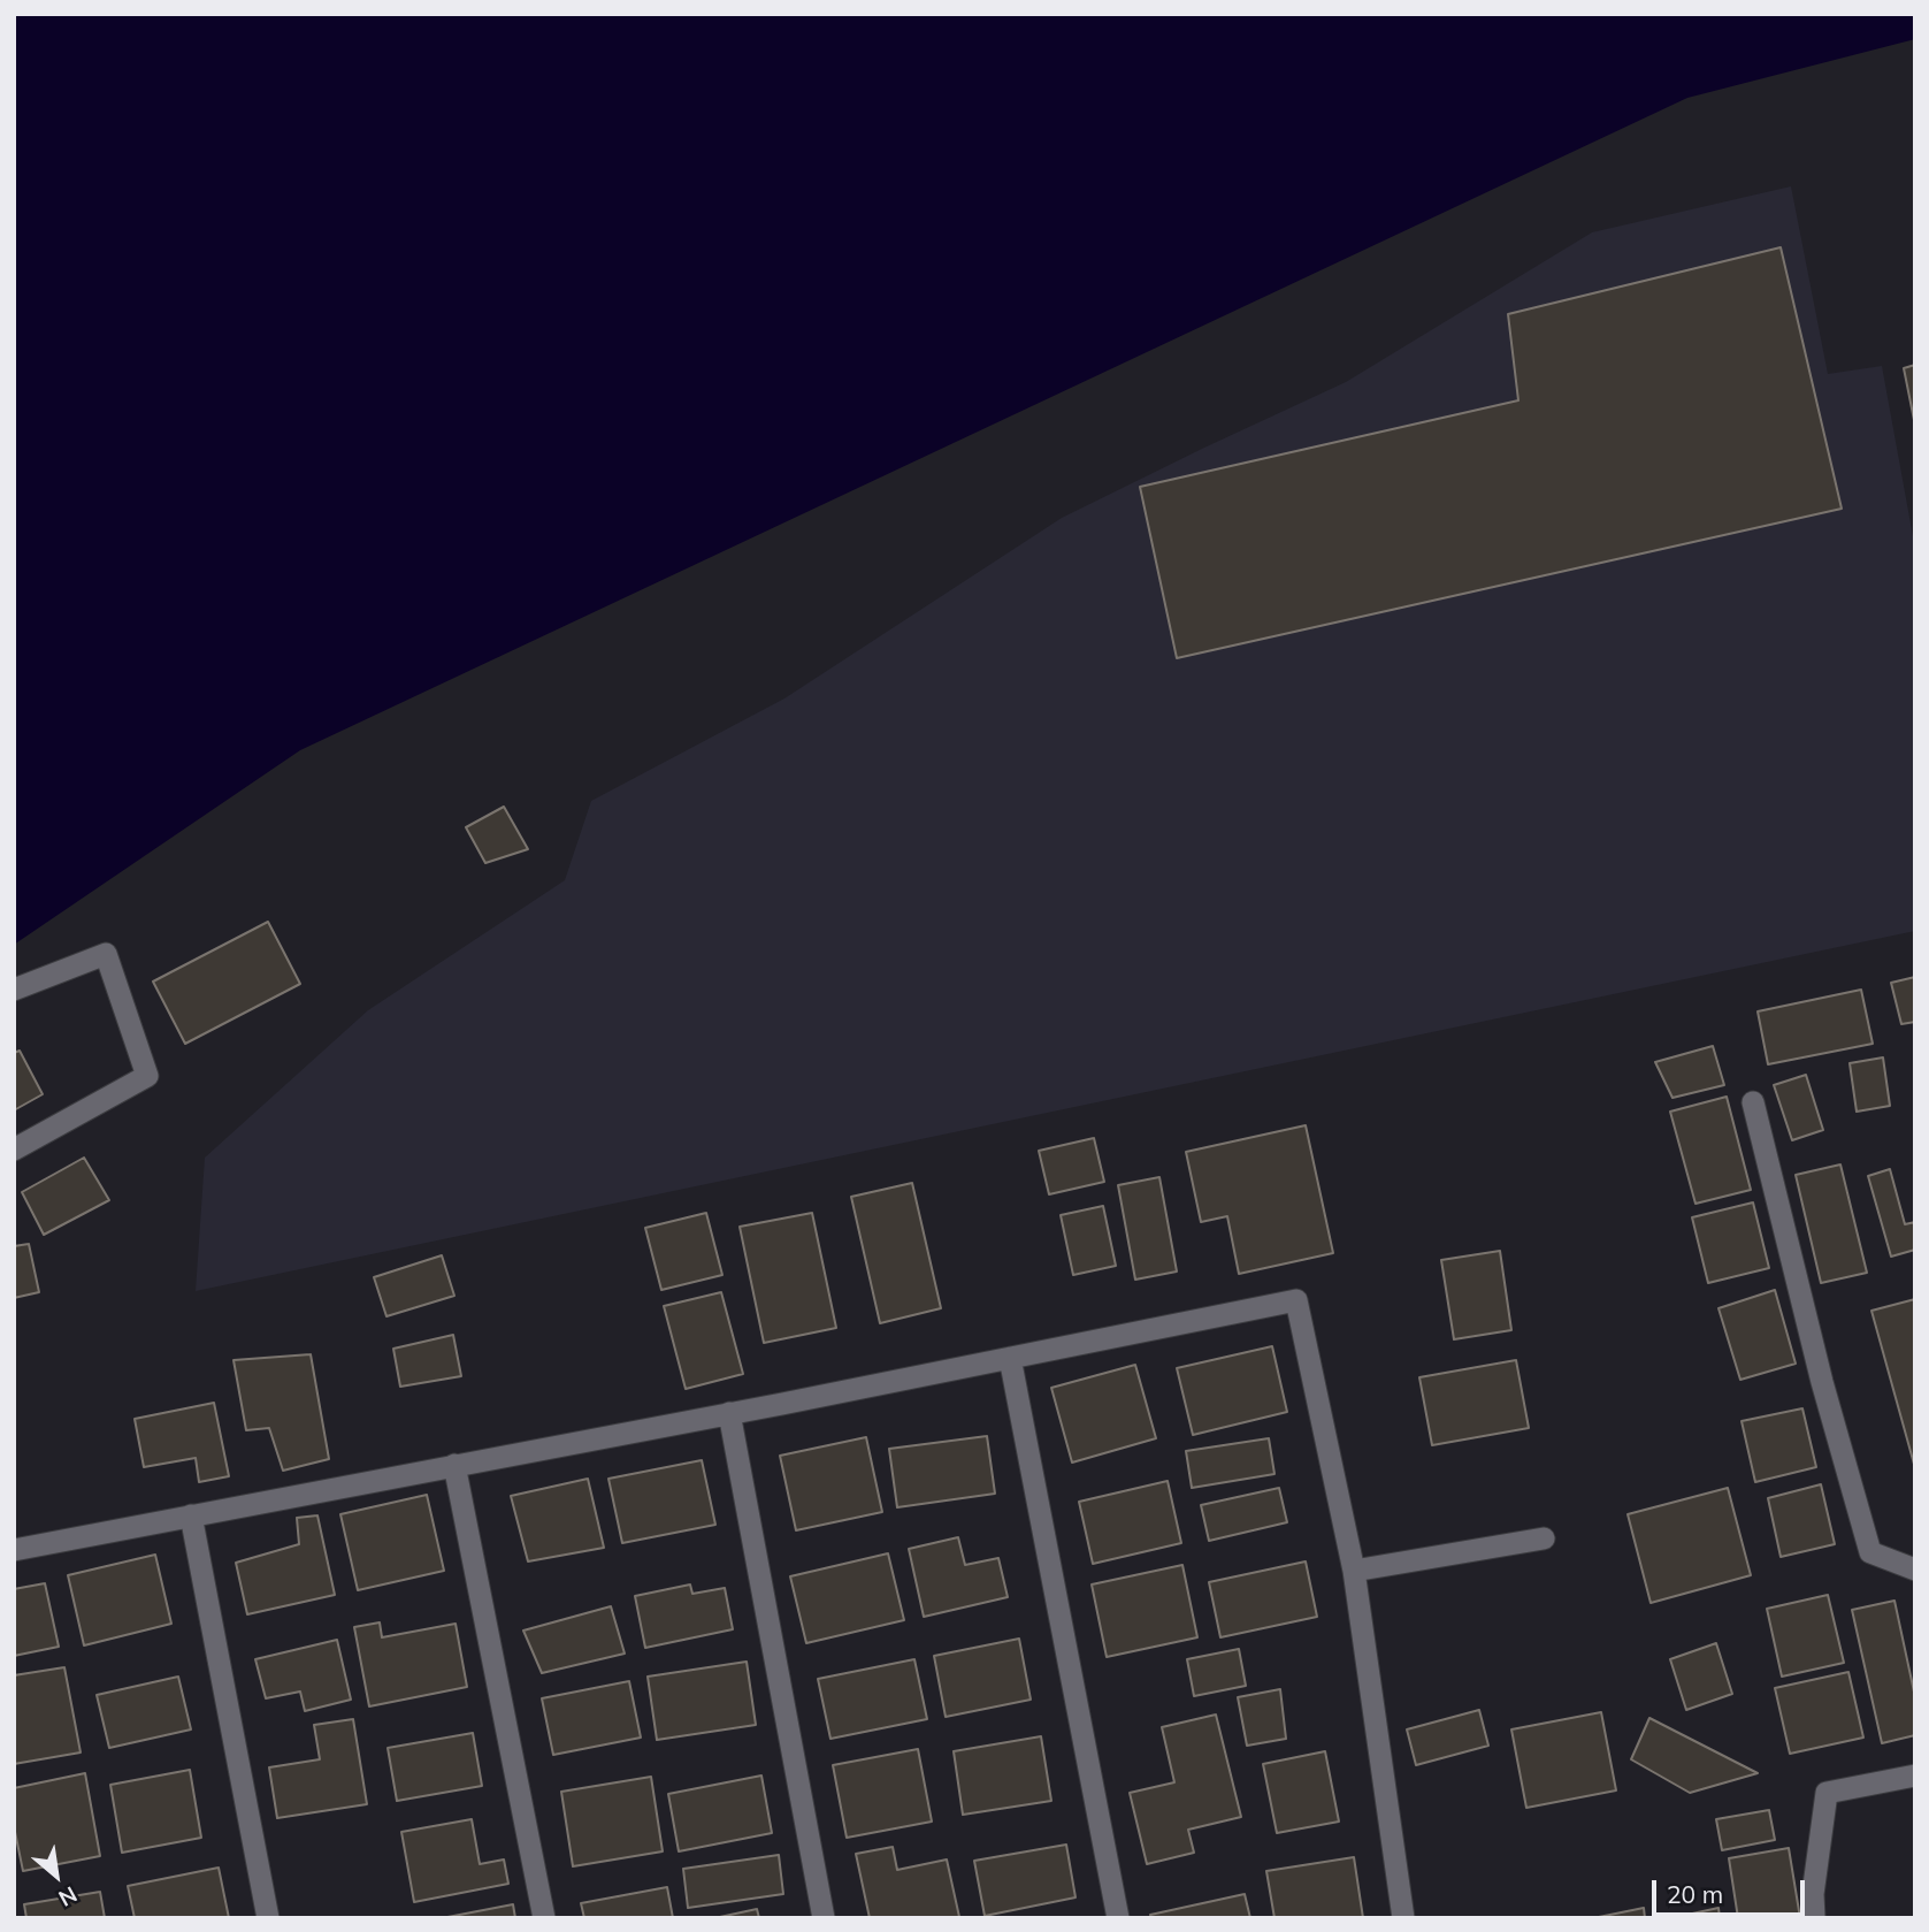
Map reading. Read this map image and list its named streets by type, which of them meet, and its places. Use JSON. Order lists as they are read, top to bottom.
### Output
{
  "scale_bar": "20 m",
  "north": "bottom right"
}
